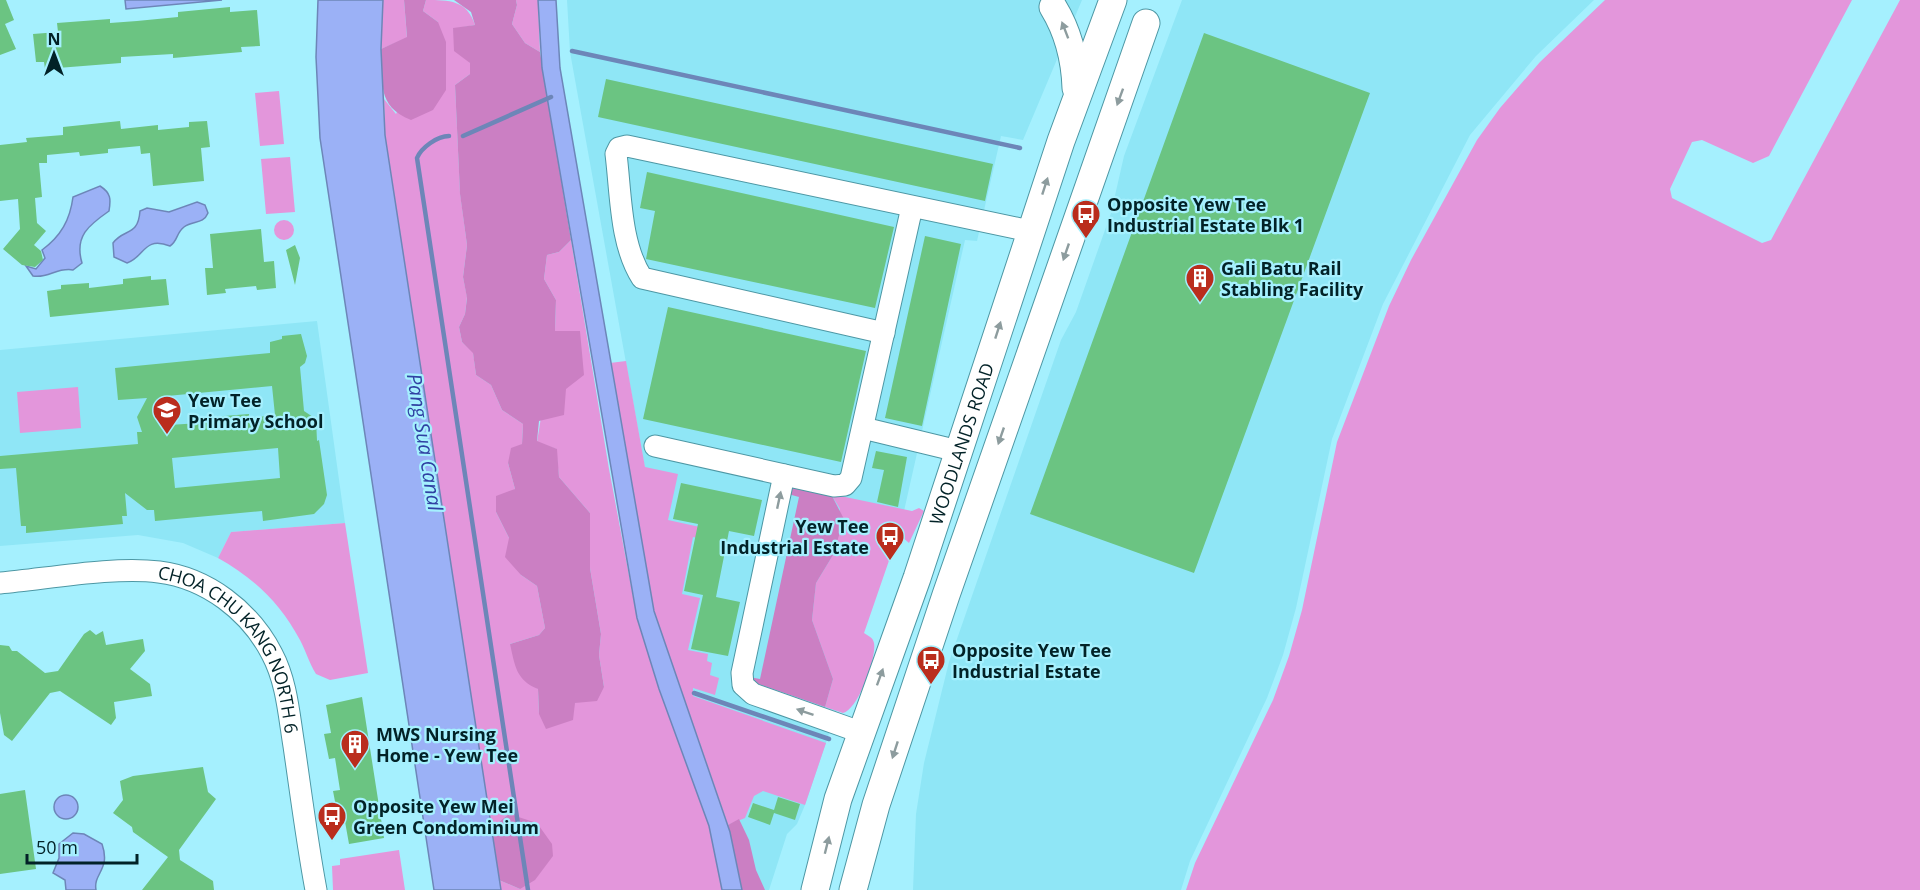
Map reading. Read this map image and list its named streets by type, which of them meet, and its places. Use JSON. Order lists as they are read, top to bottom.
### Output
{
  "streets": {
    "main road": ["WOODLANDS ROAD"],
    "street": ["CHOA CHU KANG NORTH 6"]
  },
  "water": ["Pang Sua Canal"],
  "places": {
    "bus stop": [
      "Opposite Yew Tee Industrial Estate Blk 1",
      "Yew Tee Industrial Estate",
      "Opposite Yew Tee Industrial Estate",
      "Opposite Yew Mei Green Condominium"
    ],
    "building": ["Gali Batu Rail Stabling Facility", "MWS Nursing Home - Yew Tee"],
    "school or university": ["Yew Tee Primary School"]
  },
  "scale_bar": "50 m",
  "north": "top"
}
